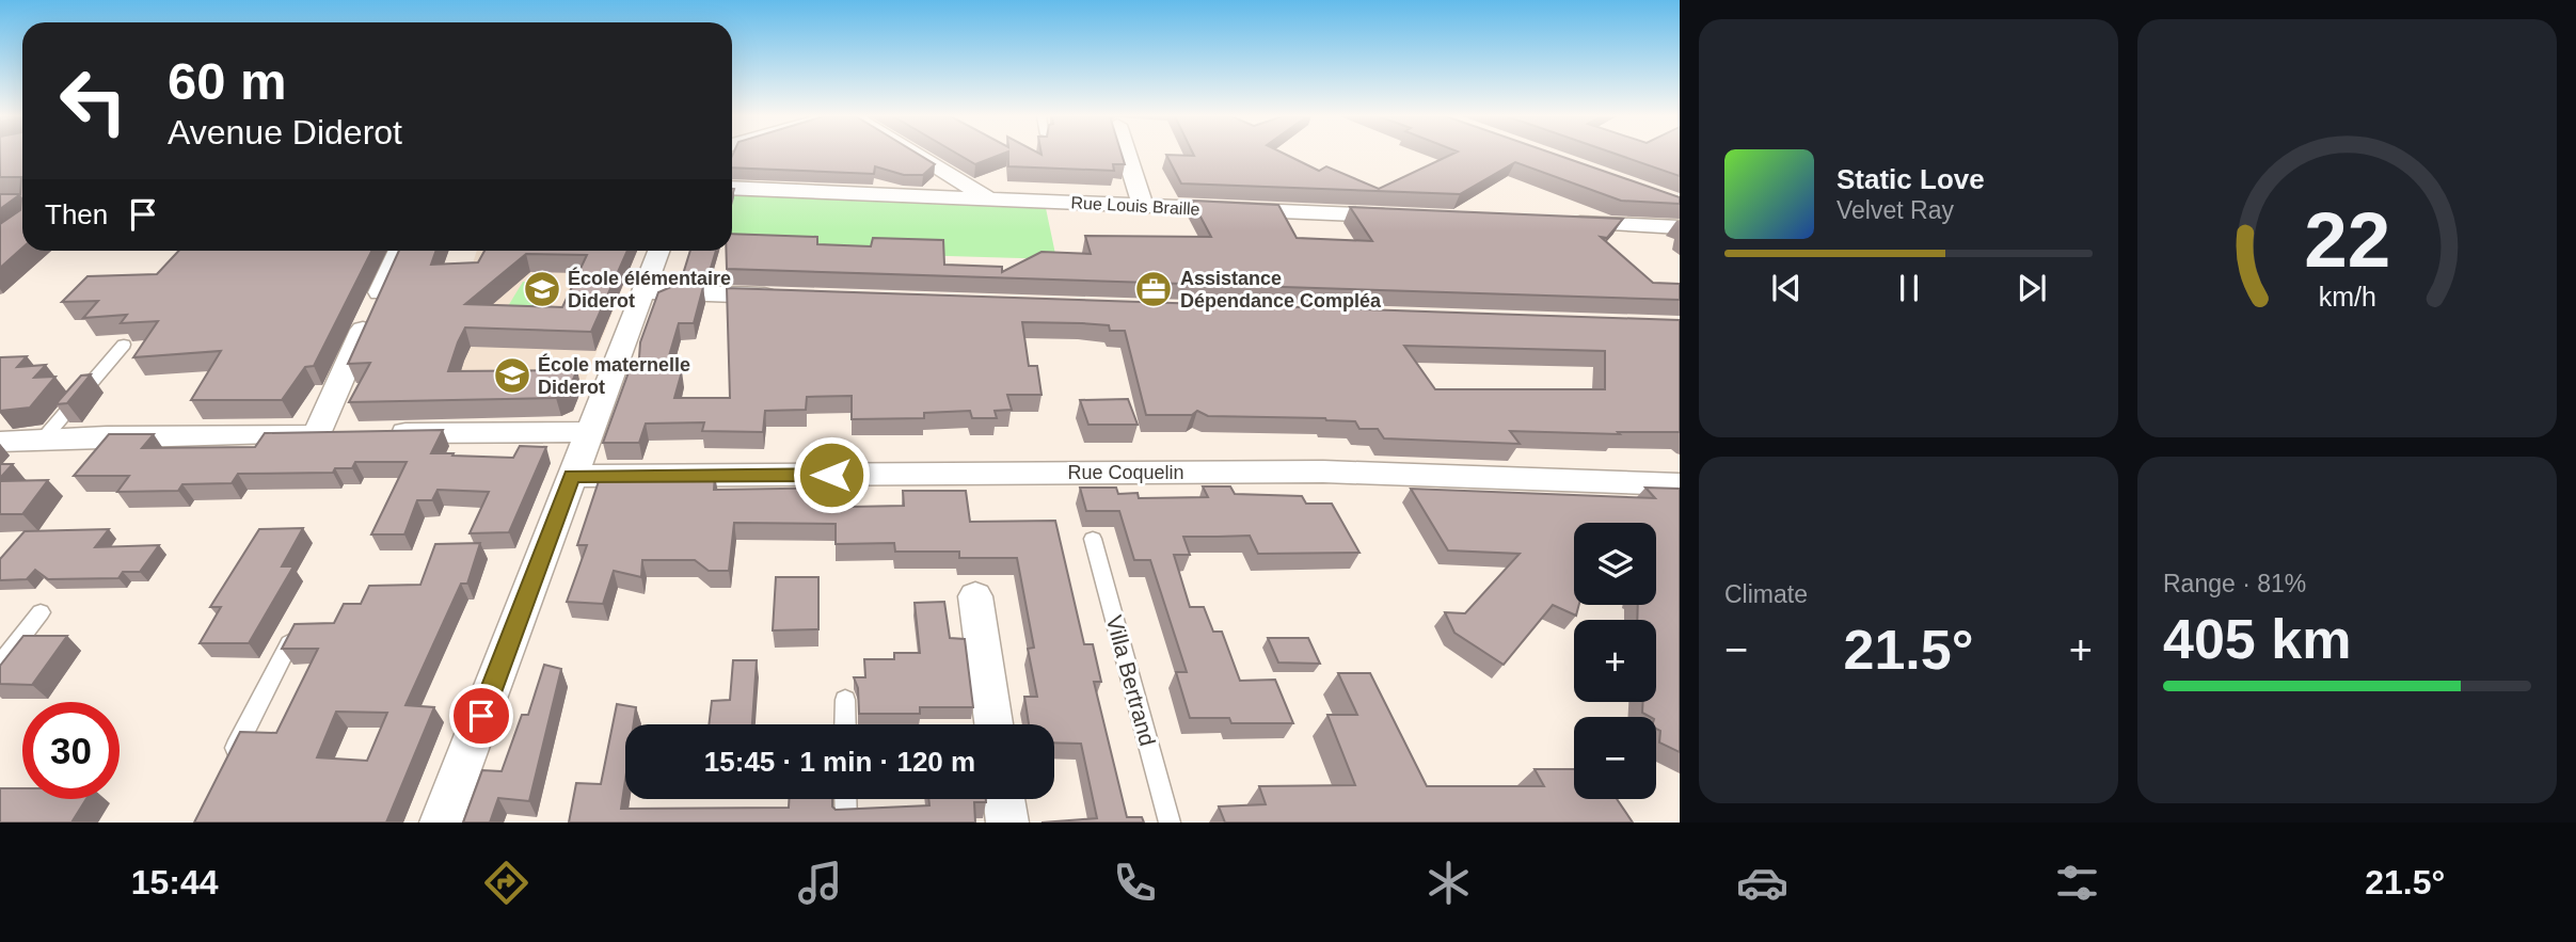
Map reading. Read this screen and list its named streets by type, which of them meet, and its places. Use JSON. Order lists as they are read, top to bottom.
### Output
{
  "streets": {
    "street": ["Rue Louis Braille", "Rue Coquelin"],
    "lane": ["Villa Bertrand"]
  },
  "places": {
    "school or university": ["École élémentaire Diderot", "École maternelle Diderot"],
    "office": ["Assistance Dépendance Compléa"]
  },
  "page": {
    "turn": ["60 m", "Avenue Diderot"],
    "song": ["Static Love", "Velvet Ray"],
    "then": "Then",
    "tile": [
      "Climate",
      ["Range · 81%", "405 km"]
    ],
    "map_buttons": ["+", "−"],
    "heat": ["−", "21.5°", "+"],
    "limit": "30",
    "trip": "15:45 · 1 min · 120 m",
    "tabs": ["15:44", "21.5°"],
    "gauge": ["22", "km/h"]
  }
}
